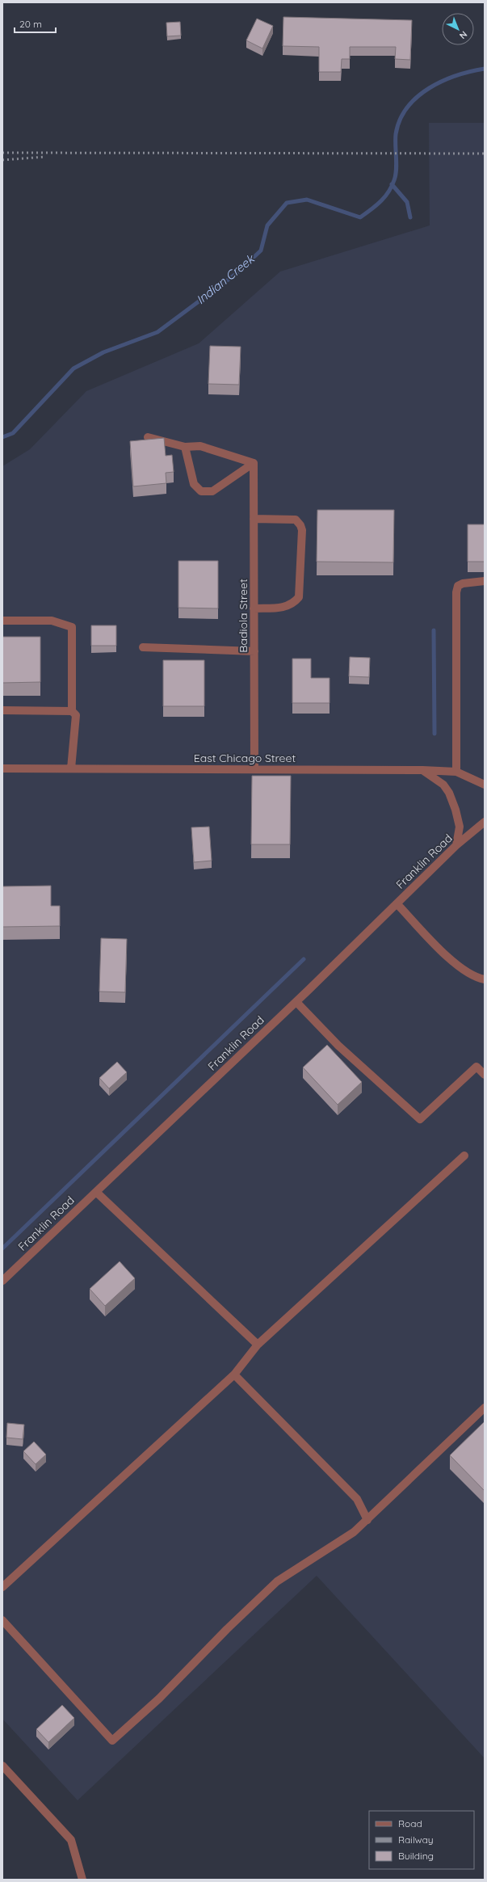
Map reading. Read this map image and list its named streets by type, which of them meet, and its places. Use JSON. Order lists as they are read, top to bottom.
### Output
{
  "streets": {
    "street": ["Badiola Street", "East Chicago Street", "Franklin Road"]
  },
  "crossings": [
    ["Badiola Street", "East Chicago Street"]
  ],
  "water": ["Indian Creek"],
  "legend": ["Road", "Railway", "Building"],
  "scale_bar": "20 m",
  "north": "bottom right"
}
